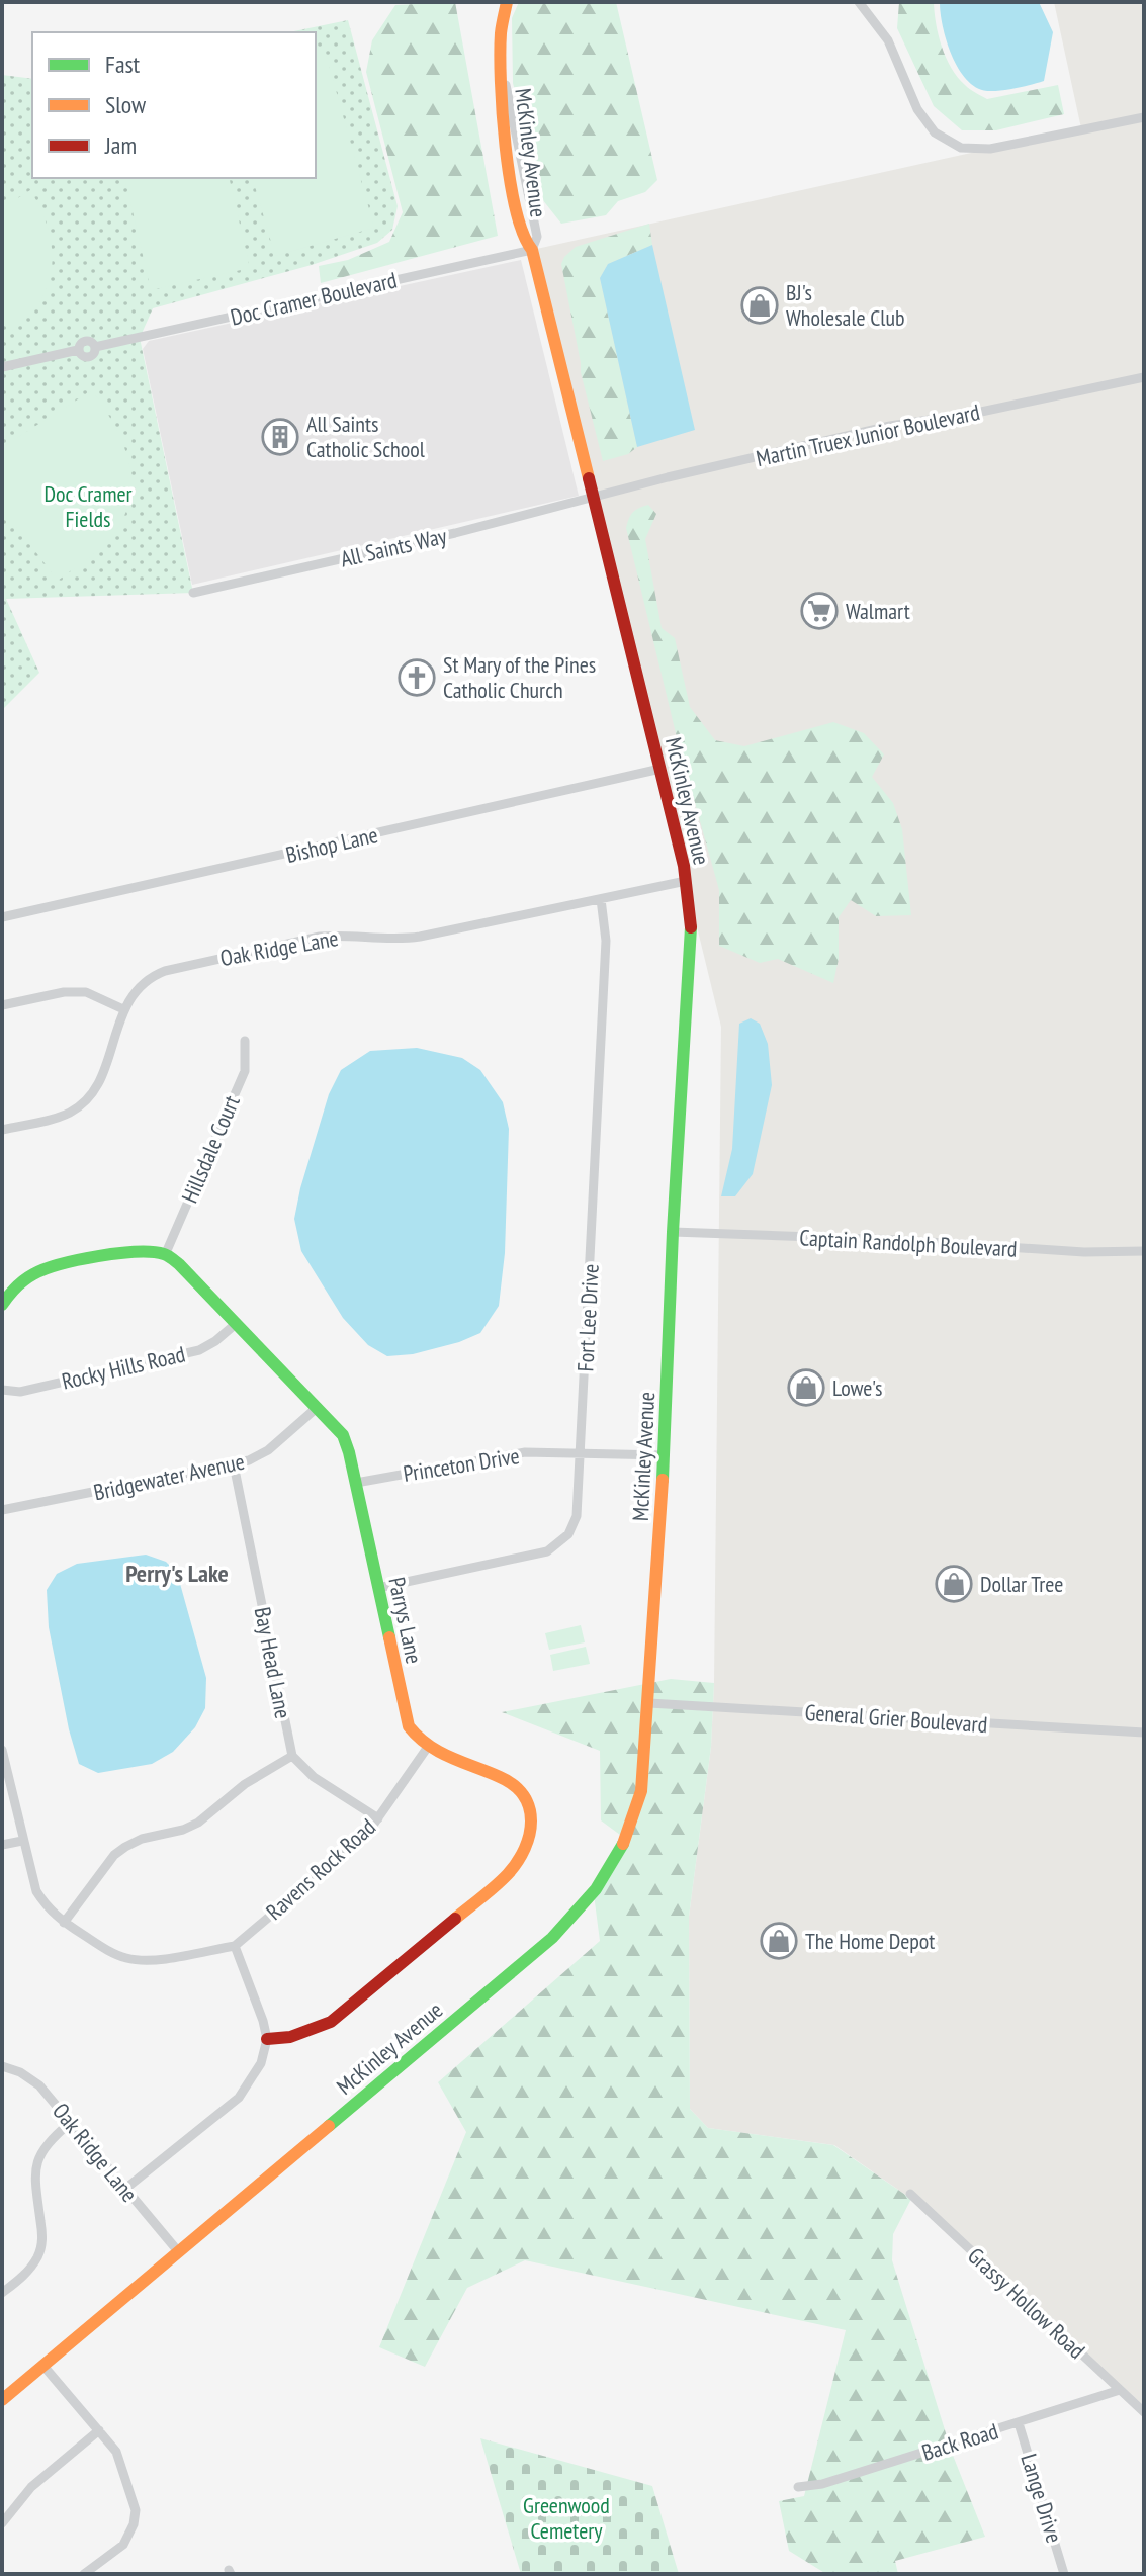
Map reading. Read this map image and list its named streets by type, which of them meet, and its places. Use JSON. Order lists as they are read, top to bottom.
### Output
{
  "streets": {
    "street": [
      "McKinley Avenue",
      "Doc Cramer Boulevard",
      "Martin Truex Junior Boulevard",
      "All Saints Way",
      "Bishop Lane",
      "Oak Ridge Lane",
      "Hillsdale Court",
      "Captain Randolph Boulevard",
      "Fort Lee Drive",
      "Rocky Hills Road",
      "Princeton Drive",
      "Bridgewater Avenue",
      "Parrys Lane",
      "Bay Head Lane",
      "General Grier Boulevard",
      "Ravens Rock Road",
      "Grassy Hollow Road",
      "Back Road",
      "Lange Drive"
    ]
  },
  "crossings": [
    ["McKinley Avenue", "Doc Cramer Boulevard"],
    ["McKinley Avenue", "Martin Truex Junior Boulevard"],
    ["McKinley Avenue", "All Saints Way"],
    ["McKinley Avenue", "Bishop Lane"],
    ["McKinley Avenue", "Oak Ridge Lane"],
    ["McKinley Avenue", "Captain Randolph Boulevard"],
    ["McKinley Avenue", "Princeton Drive"],
    ["McKinley Avenue", "General Grier Boulevard"],
    ["Martin Truex Junior Boulevard", "All Saints Way"],
    ["Oak Ridge Lane", "Fort Lee Drive"],
    ["Hillsdale Court", "Parrys Lane"],
    ["Fort Lee Drive", "Princeton Drive"],
    ["Fort Lee Drive", "Parrys Lane"],
    ["Rocky Hills Road", "Parrys Lane"],
    ["Princeton Drive", "Parrys Lane"],
    ["Bridgewater Avenue", "Parrys Lane"],
    ["Bridgewater Avenue", "Bay Head Lane"],
    ["Parrys Lane", "Ravens Rock Road"],
    ["Grassy Hollow Road", "Back Road"],
    ["Back Road", "Lange Drive"]
  ],
  "districts": ["Perry's Lake"],
  "parks": ["Doc Cramer Fields", "Greenwood Cemetery"],
  "places": {
    "shop": [
      "BJ's Wholesale Club",
      "Lowe's",
      "Dollar Tree",
      "The Home Depot"
    ],
    "building": ["All Saints Catholic School"],
    "supermarket": ["Walmart"],
    "church": ["St Mary of the Pines Catholic Church"]
  },
  "legend": ["Fast", "Slow", "Jam"]
}
